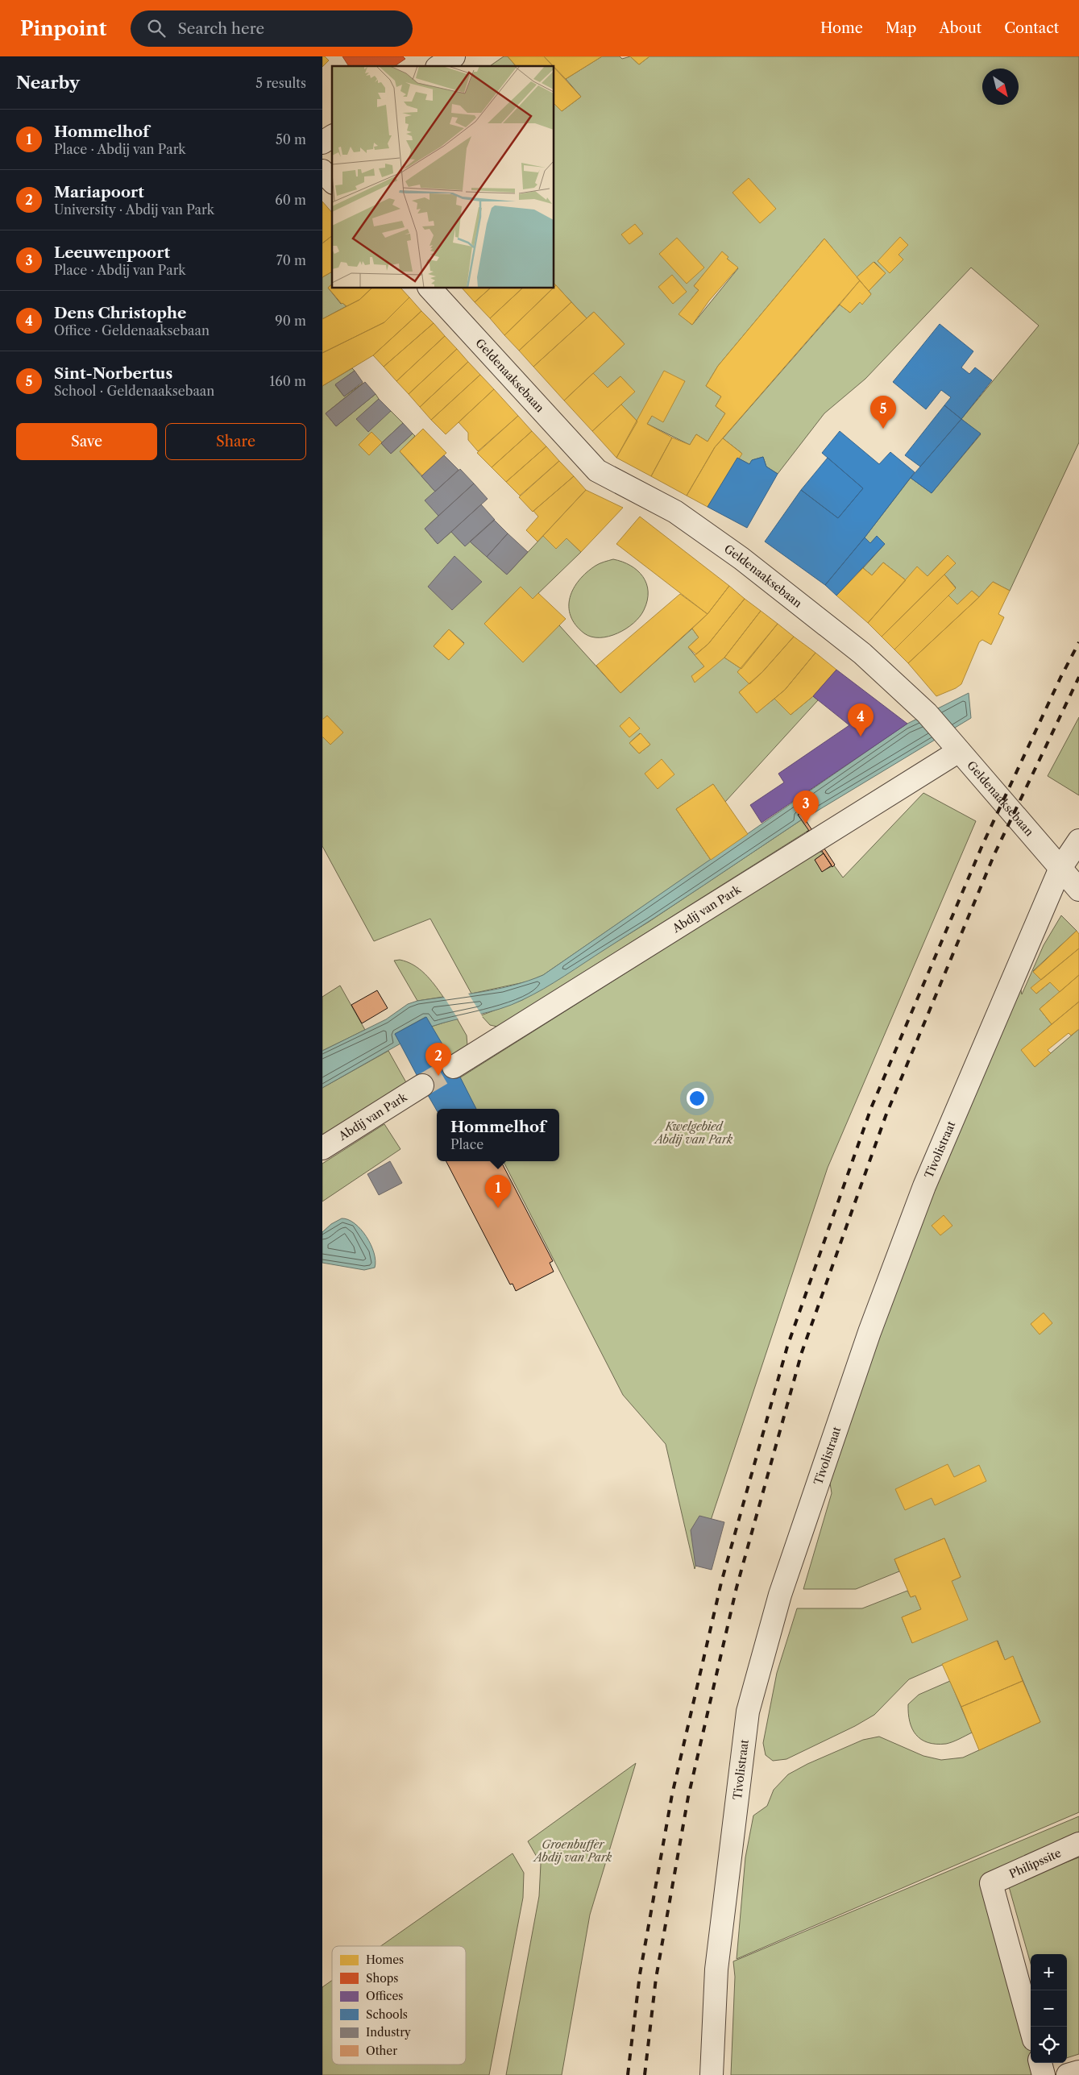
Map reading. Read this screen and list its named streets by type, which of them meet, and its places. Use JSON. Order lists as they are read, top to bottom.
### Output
{
  "streets": {
    "street": [
      "Geldenaaksebaan",
      "Abdij van Park",
      "Tivolistraat",
      "Philipssite"
    ]
  },
  "crossings": [
    ["Geldenaaksebaan", "Abdij van Park"],
    ["Geldenaaksebaan", "Tivolistraat"]
  ],
  "parks": ["Kwelgebied Abdij van Park", "Groenbuffer Abdij van Park"],
  "legend": [
    "Homes",
    "Shops",
    "Offices",
    "Schools",
    "Industry",
    "Other"
  ],
  "north": "bottom right",
  "page": {
    "header": "Pinpoint",
    "search": "Search here",
    "nav": [
      "Home",
      "Map",
      "About",
      "Contact"
    ],
    "heading": ["Nearby", "5 results"],
    "list": [
      {
        "mark": "1",
        "name": "Hommelhof",
        "note": "Place · Abdij van Park",
        "value": "50 m"
      },
      {
        "mark": "2",
        "name": "Mariapoort",
        "note": "University · Abdij van Park",
        "value": "60 m"
      },
      {
        "mark": "3",
        "name": "Leeuwenpoort",
        "note": "Place · Abdij van Park",
        "value": "70 m"
      },
      {
        "mark": "4",
        "name": "Dens Christophe",
        "note": "Office · Geldenaaksebaan",
        "value": "90 m"
      },
      {
        "mark": "5",
        "name": "Sint-Norbertus",
        "note": "School · Geldenaaksebaan",
        "value": "160 m"
      }
    ],
    "pins": [
      "5",
      "4",
      "3",
      "2",
      "1"
    ],
    "buttons": ["Save", "Share"],
    "popup": ["Hommelhof", "Place"],
    "map_buttons": ["+", "−"]
  }
}
